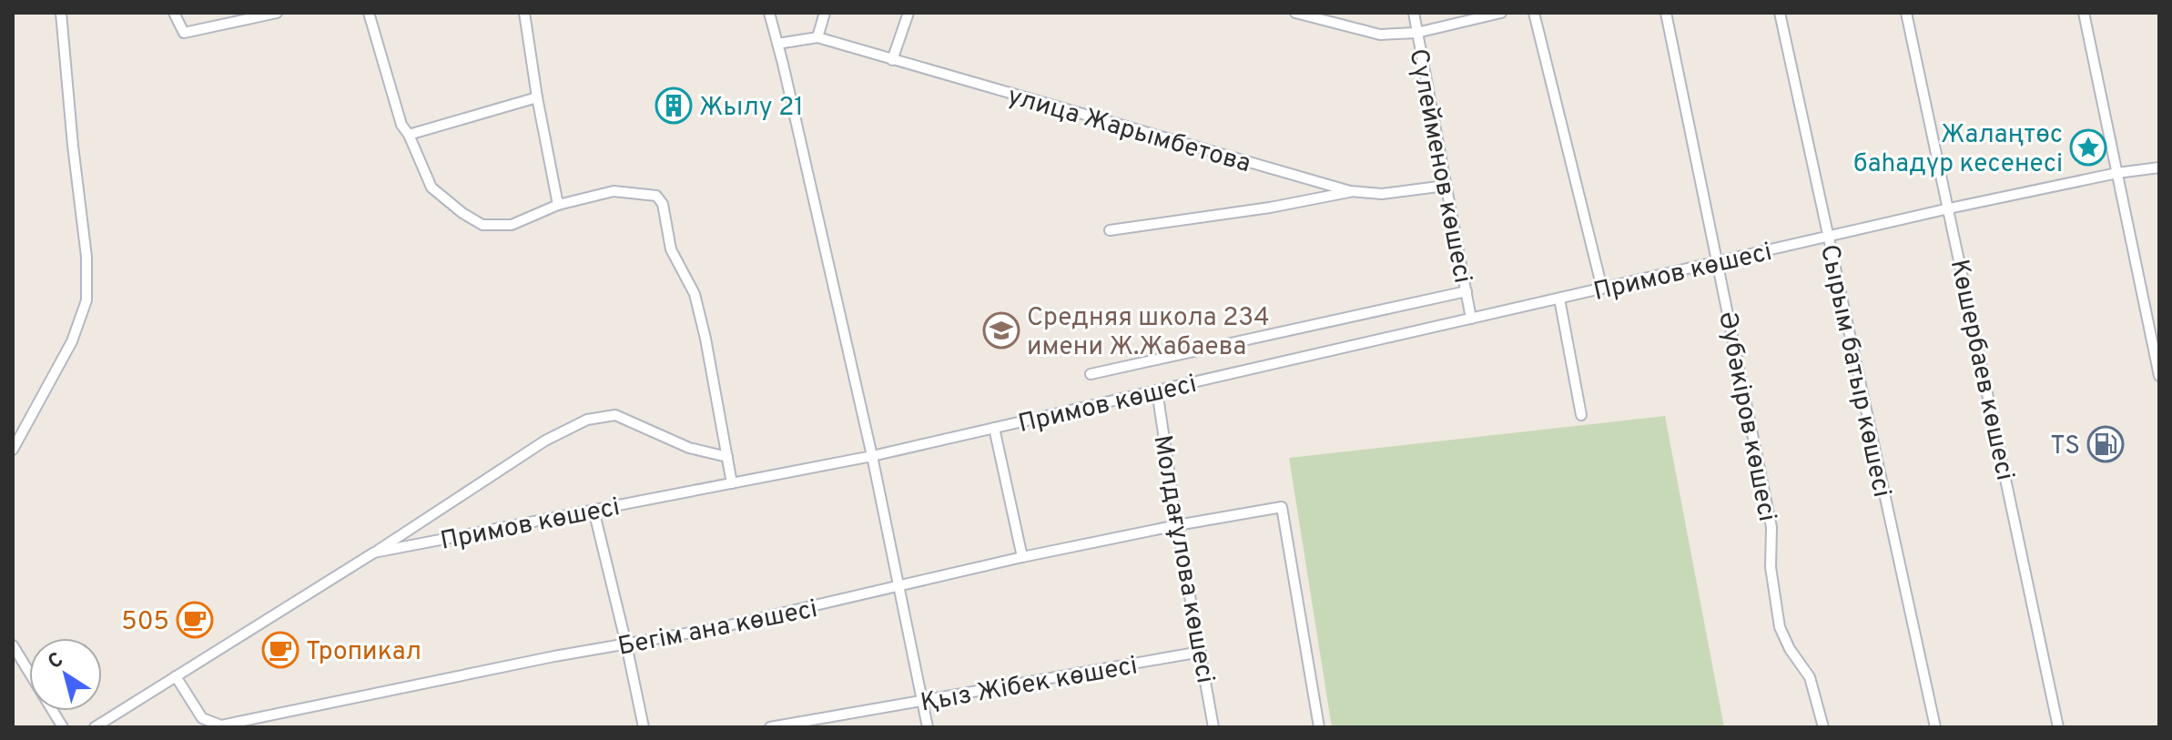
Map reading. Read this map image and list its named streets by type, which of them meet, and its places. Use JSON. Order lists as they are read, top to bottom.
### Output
{
  "streets": {
    "street": [
      "улица Жарымбетова",
      "Сүлейменов көшесі",
      "Примов көшесі",
      "Көшербаев көшесі",
      "Сырым батыр көшесі",
      "Әубәкіров көшесі",
      "Молдағұлова көшесі",
      "Бегім ана көшесі",
      "Қыз Жібек көшесі"
    ]
  },
  "crossings": [
    ["улица Жарымбетова", "Сүлейменов көшесі"],
    ["Сүлейменов көшесі", "Примов көшесі"],
    ["Примов көшесі", "Көшербаев көшесі"],
    ["Примов көшесі", "Сырым батыр көшесі"],
    ["Примов көшесі", "Әубәкіров көшесі"],
    ["Примов көшесі", "Молдағұлова көшесі"],
    ["Примов көшесі", "Бегім ана көшесі"],
    ["Молдағұлова көшесі", "Бегім ана көшесі"],
    ["Молдағұлова көшесі", "Қыз Жібек көшесі"]
  ],
  "places": {
    "building": ["Жылу 21"],
    "place": ["Жалаңтөс баһадүр кесенесі"],
    "school or university": ["Средняя школа 234 имени Ж.Жабаева"],
    "fuel station": ["TS"],
    "cafe": ["505", "Тропикал"]
  },
  "north": "top left"
}
